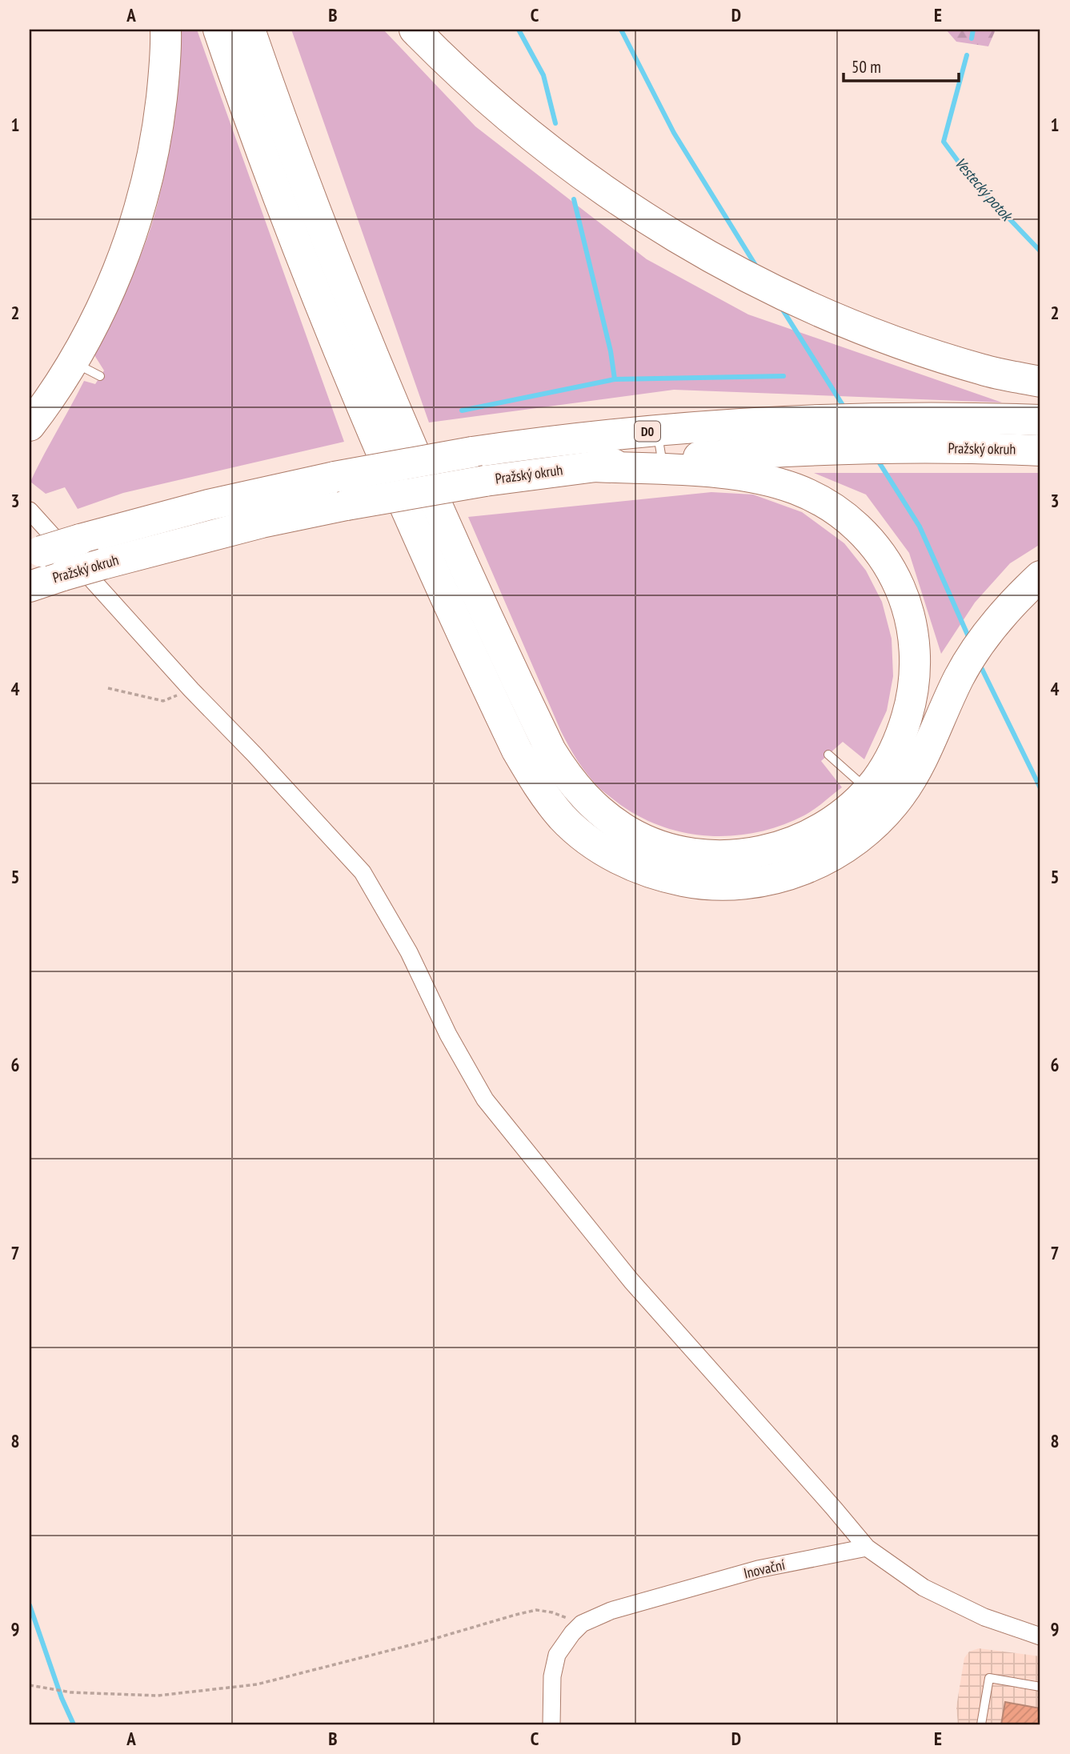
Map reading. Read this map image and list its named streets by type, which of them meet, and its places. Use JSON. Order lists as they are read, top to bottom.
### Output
{
  "streets": {
    "highway": ["D0", "Pražský okruh"],
    "street": ["Inovační"]
  },
  "water": ["Vestecký potok"],
  "scale_bar": "50 m",
  "grid": {
    "columns": [
      "A",
      "B",
      "C",
      "D",
      "E"
    ],
    "rows": [
      "1",
      "2",
      "3",
      "4",
      "5",
      "6",
      "7",
      "8",
      "9"
    ]
  }
}
